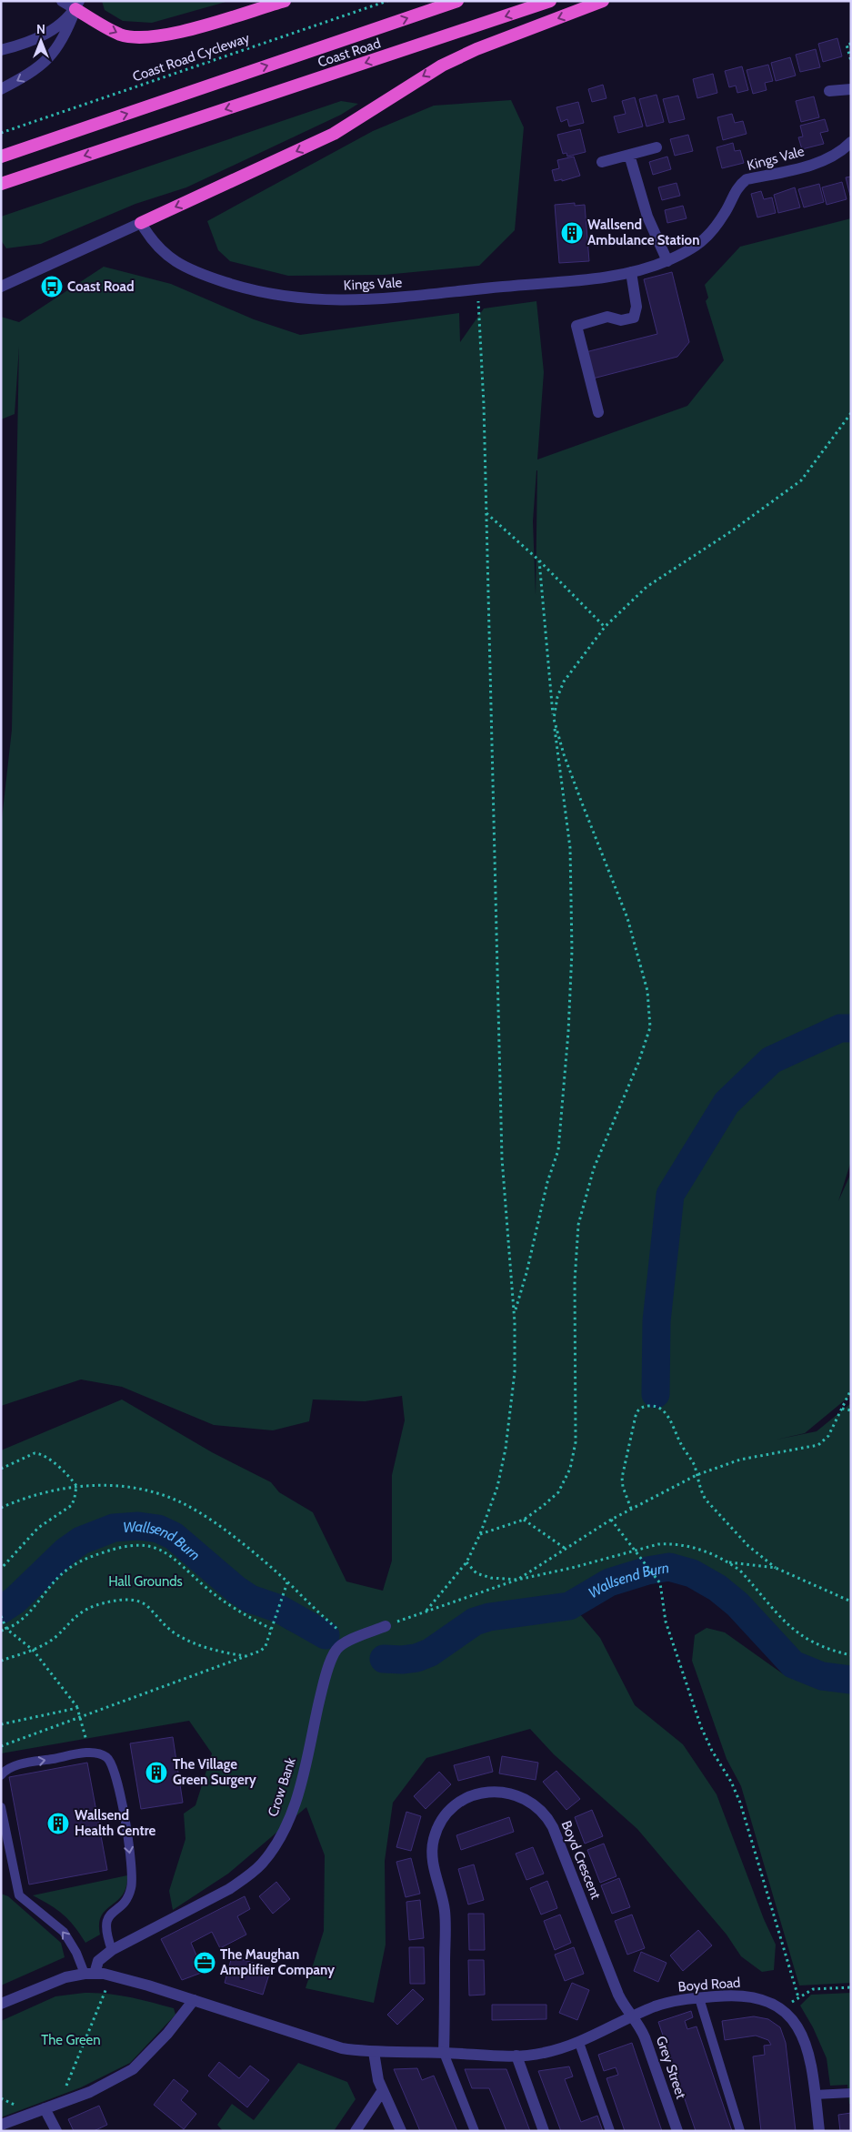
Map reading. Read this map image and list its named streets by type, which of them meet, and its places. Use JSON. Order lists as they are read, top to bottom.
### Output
{
  "streets": {
    "highway": ["Coast Road"],
    "street": [
      "Kings Vale",
      "Crow Bank",
      "Boyd Crescent",
      "Boyd Road",
      "Grey Street"
    ],
    "path": ["Coast Road Cycleway"]
  },
  "crossings": [
    ["Boyd Crescent", "Boyd Road"],
    ["Boyd Crescent", "Grey Street"],
    ["Boyd Road", "Grey Street"]
  ],
  "water": ["Wallsend Burn"],
  "parks": ["Hall Grounds", "The Green"],
  "places": {
    "building": ["Wallsend Ambulance Station", "The Village Green Surgery", "Wallsend Health Centre"],
    "bus stop": ["Coast Road"],
    "office": ["The Maughan Amplifier Company"]
  },
  "north": "top"
}
